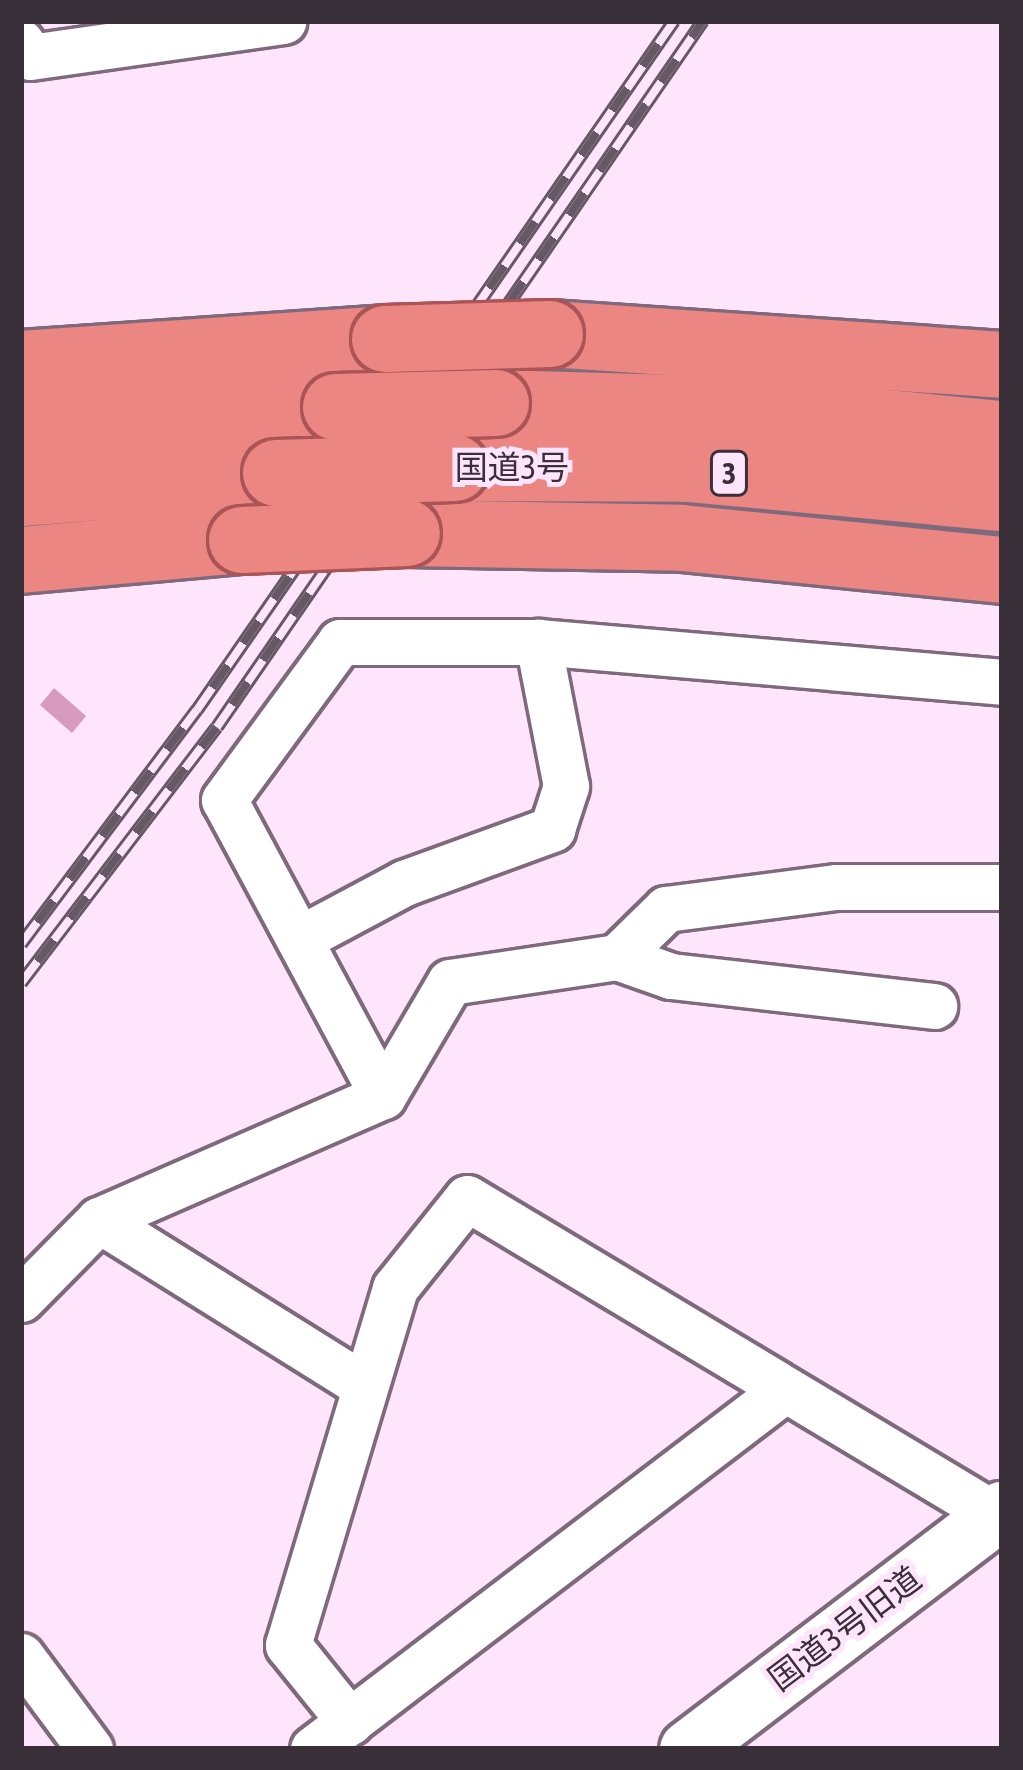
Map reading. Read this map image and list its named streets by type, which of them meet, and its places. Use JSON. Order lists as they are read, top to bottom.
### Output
{
  "streets": {
    "highway": ["国道3号", "3"],
    "street": ["国道3号旧道"]
  }
}
